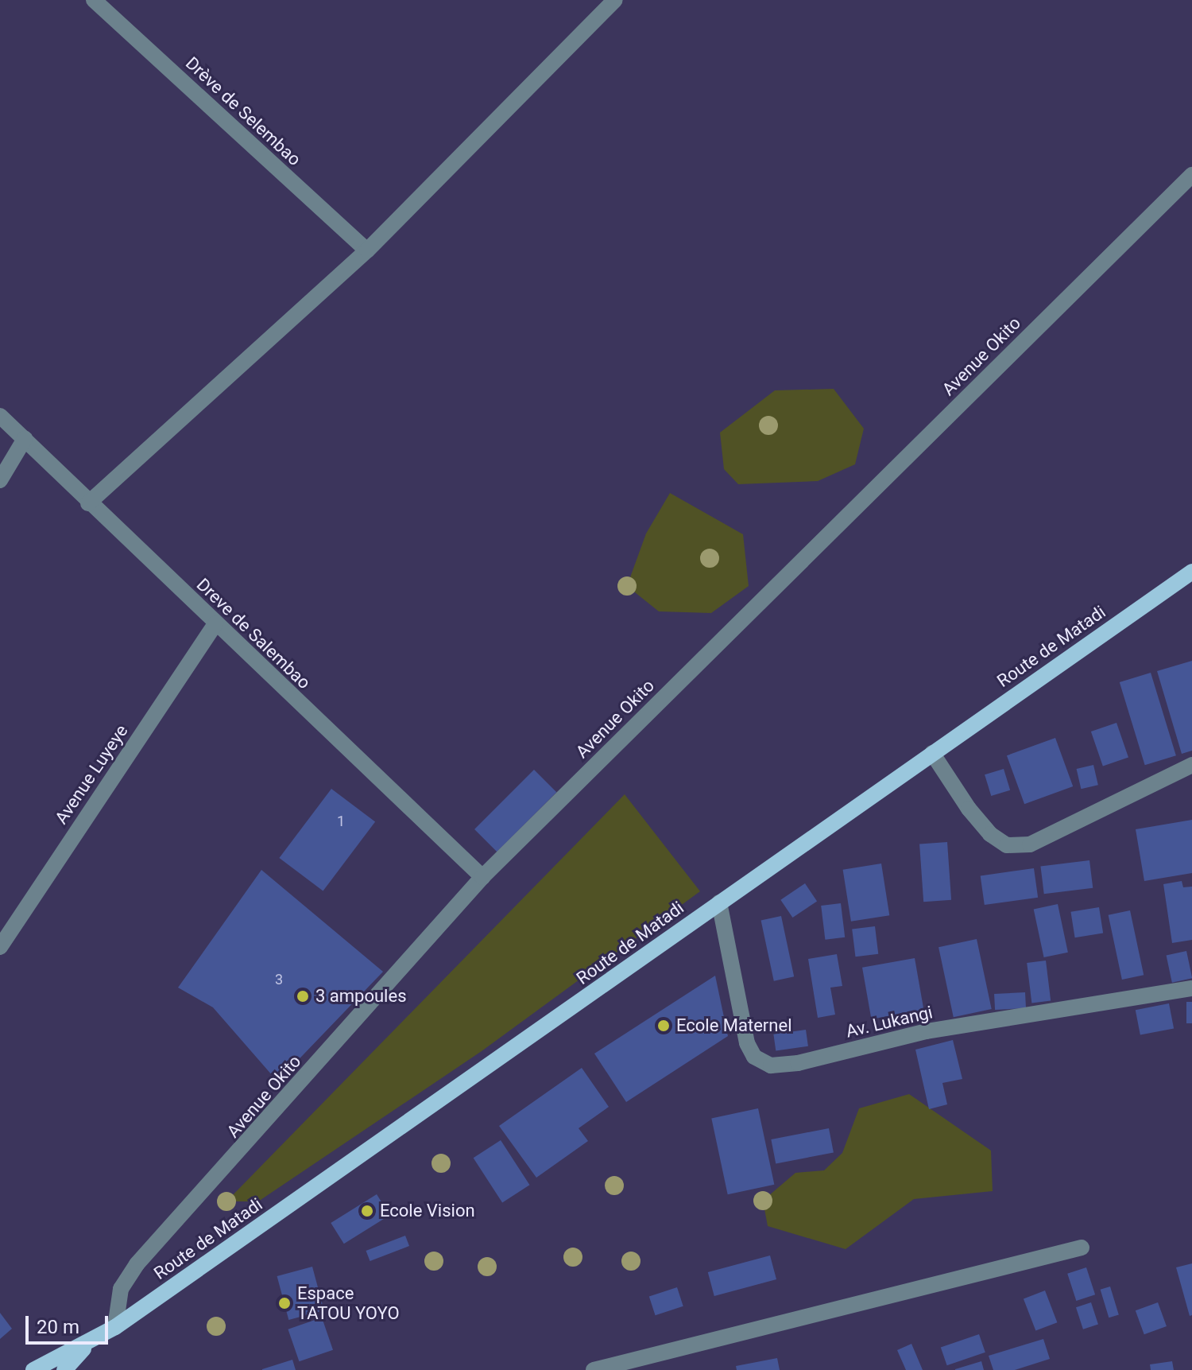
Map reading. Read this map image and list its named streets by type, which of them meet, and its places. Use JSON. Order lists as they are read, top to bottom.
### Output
{
  "streets": {
    "main road": ["Route de Matadi"],
    "street": [
      "Drève de Selembao",
      "Avenue Okito",
      "Dreve de Salembao",
      "Avenue Luyeye",
      "Av. Lukangi"
    ]
  },
  "crossings": [
    ["Avenue Okito", "Dreve de Salembao"],
    ["Avenue Okito", "Route de Matadi"],
    ["Dreve de Salembao", "Avenue Luyeye"],
    ["Route de Matadi", "Av. Lukangi"]
  ],
  "places": [
    "3 ampoules",
    "Ecole Maternel",
    "Ecole Vision",
    "Espace TATOU YOYO"
  ],
  "house_numbers": ["1", "3"],
  "scale_bar": "20 m"
}
